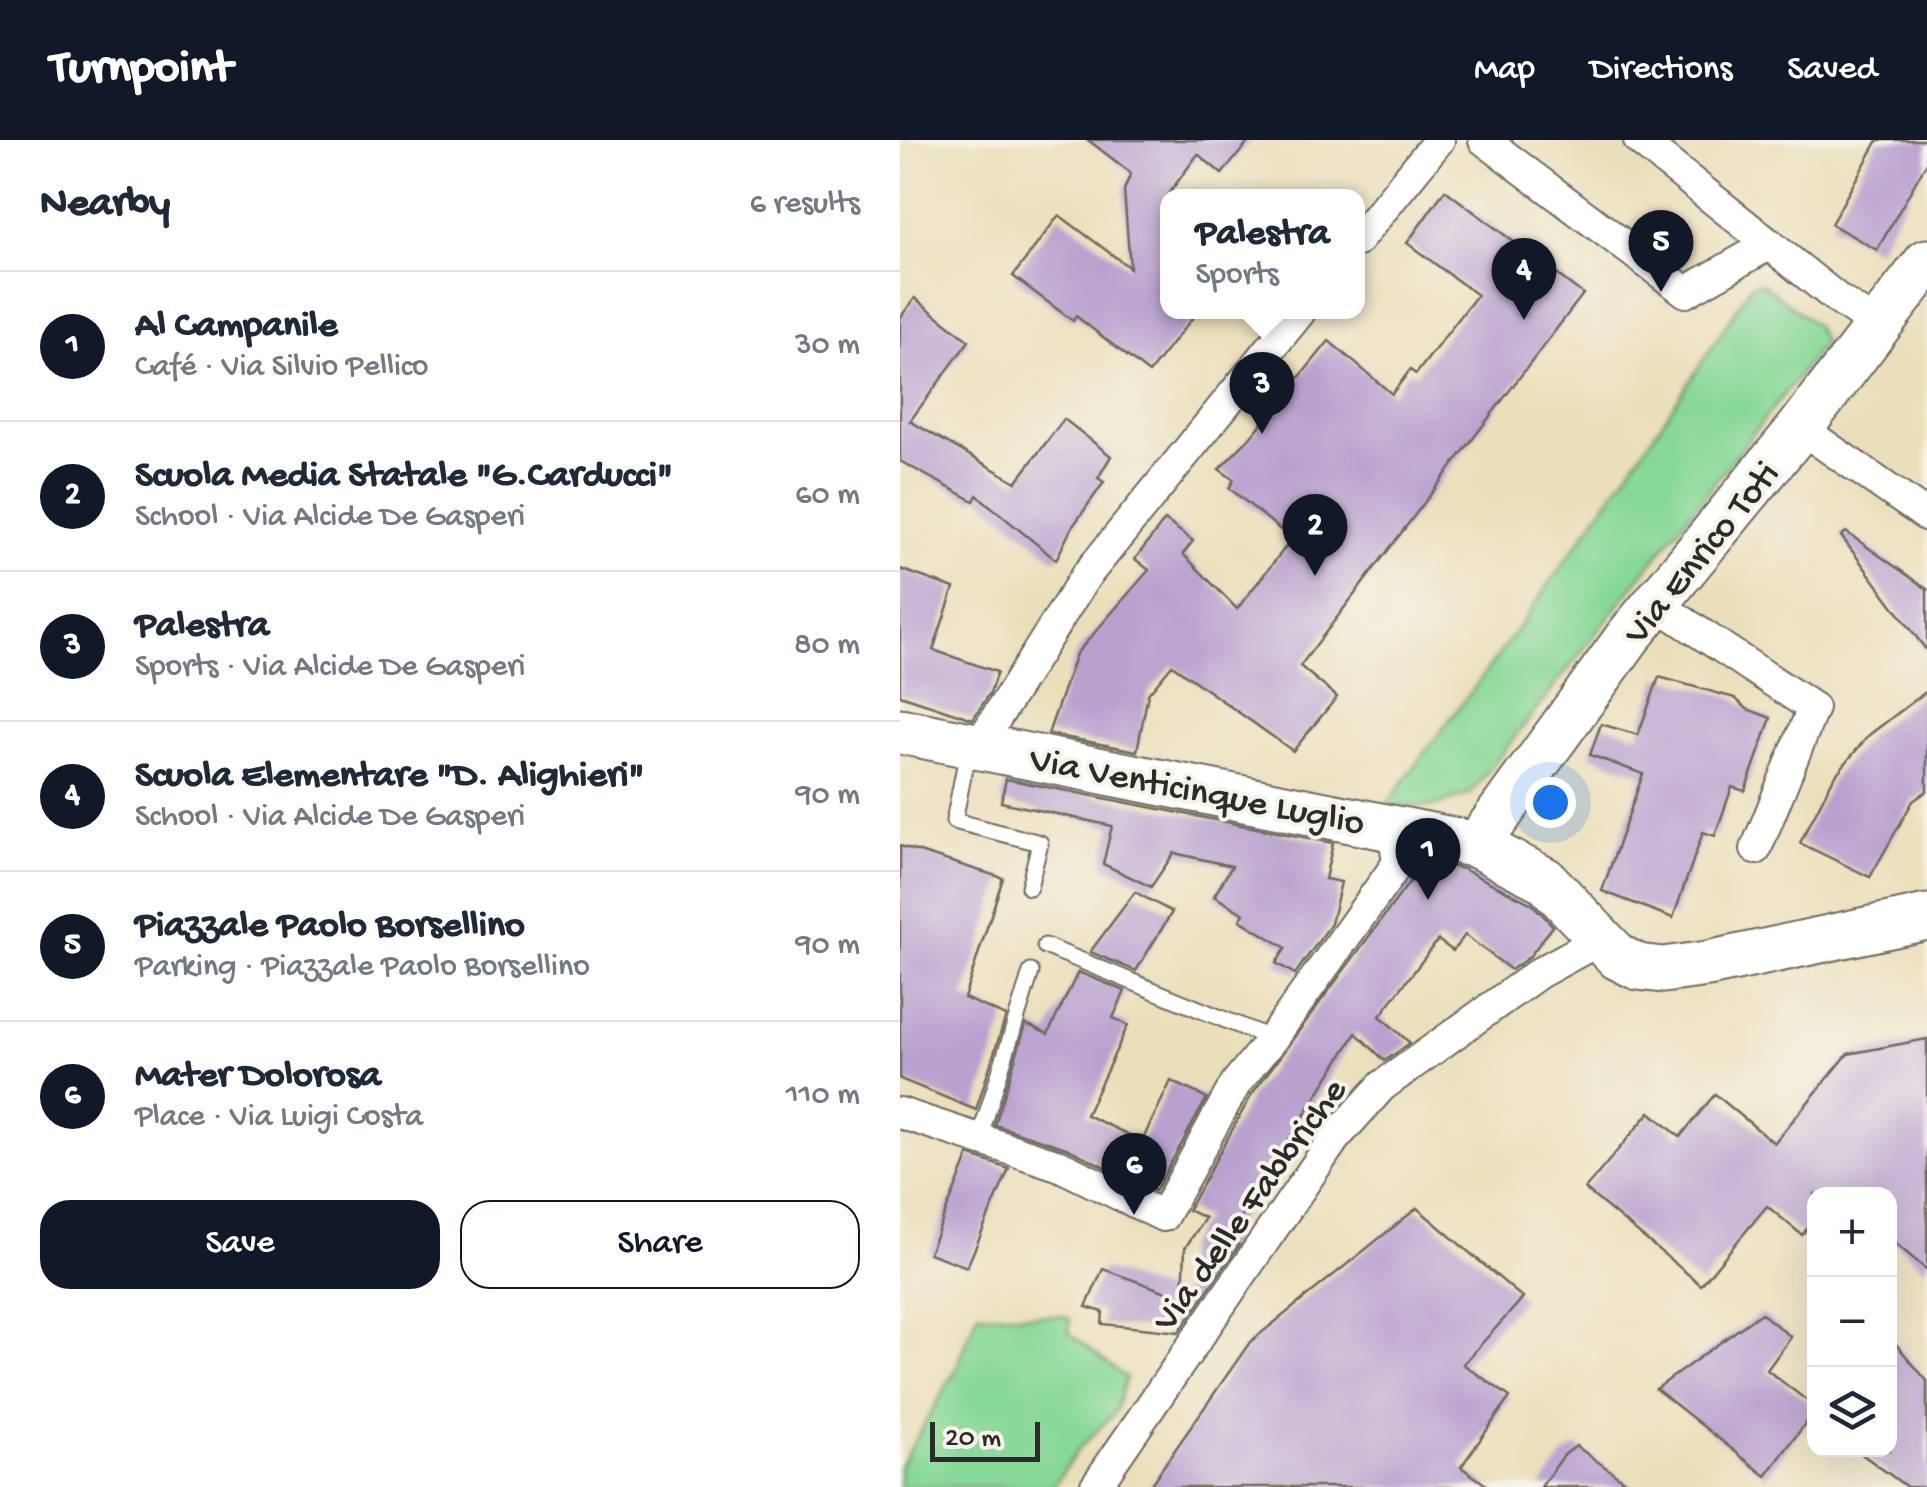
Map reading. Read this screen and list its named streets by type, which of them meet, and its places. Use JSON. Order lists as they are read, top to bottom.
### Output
{
  "streets": {
    "street": ["Via Enrico Toti", "Via Venticinque Luglio", "Via delle Fabbriche"]
  },
  "crossings": [
    ["Via Enrico Toti", "Via Venticinque Luglio"],
    ["Via Venticinque Luglio", "Via delle Fabbriche"]
  ],
  "scale_bar": "20 m",
  "page": {
    "header": "Turnpoint",
    "nav": ["Map", "Directions", "Saved"],
    "heading": ["Nearby", "6 results"],
    "popup": ["Palestra", "Sports"],
    "pins": [
      "5",
      "4",
      "3",
      "2",
      "1",
      "6"
    ],
    "list": [
      {
        "mark": "1",
        "name": "Al Campanile",
        "note": "Café · Via Silvio Pellico",
        "value": "30 m"
      },
      {
        "mark": "2",
        "name": "Scuola Media Statale \"G.Carducci\"",
        "note": "School · Via Alcide De Gasperi",
        "value": "60 m"
      },
      {
        "mark": "3",
        "name": "Palestra",
        "note": "Sports · Via Alcide De Gasperi",
        "value": "80 m"
      },
      {
        "mark": "4",
        "name": "Scuola Elementare \"D. Alighieri\"",
        "note": "School · Via Alcide De Gasperi",
        "value": "90 m"
      },
      {
        "mark": "5",
        "name": "Piazzale Paolo Borsellino",
        "note": "Parking · Piazzale Paolo Borsellino",
        "value": "90 m"
      },
      {
        "mark": "6",
        "name": "Mater Dolorosa",
        "note": "Place · Via Luigi Costa",
        "value": "110 m"
      }
    ],
    "buttons": ["Save", "Share"],
    "map_buttons": ["+", "−"],
    "scale": "20 m"
  }
}
